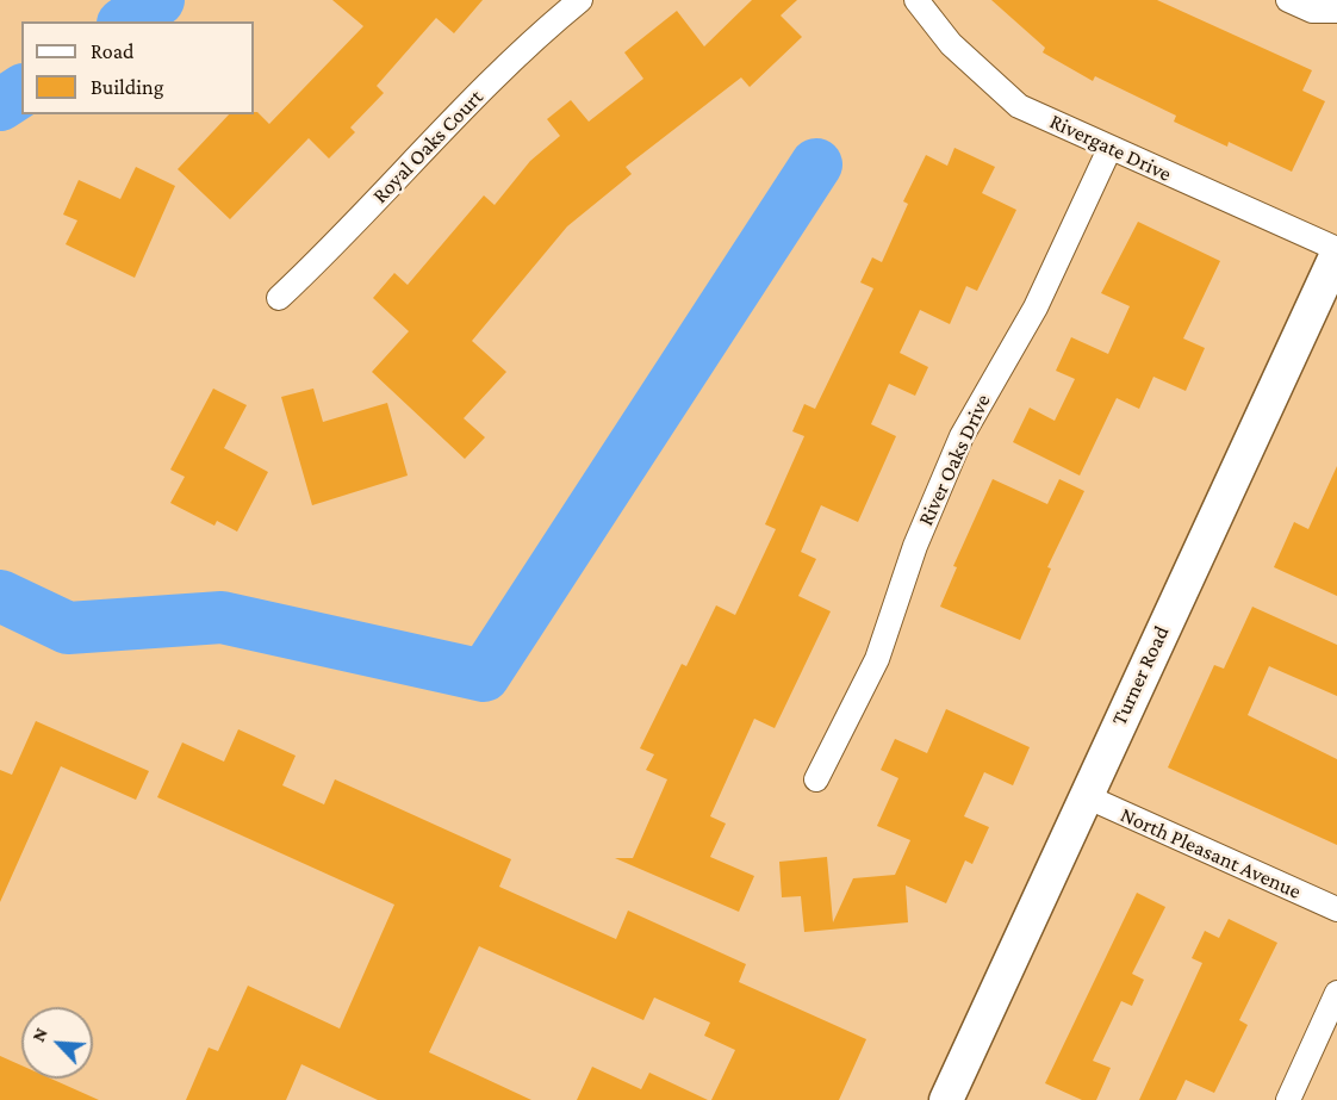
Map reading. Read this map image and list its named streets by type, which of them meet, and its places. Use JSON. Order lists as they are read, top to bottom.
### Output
{
  "streets": {
    "main road": ["Turner Road"],
    "street": [
      "Royal Oaks Court",
      "Rivergate Drive",
      "River Oaks Drive",
      "North Pleasant Avenue"
    ]
  },
  "crossings": [
    ["Rivergate Drive", "River Oaks Drive"],
    ["Rivergate Drive", "Turner Road"],
    ["Turner Road", "North Pleasant Avenue"]
  ],
  "legend": ["Road", "Building"],
  "north": "top left"
}
